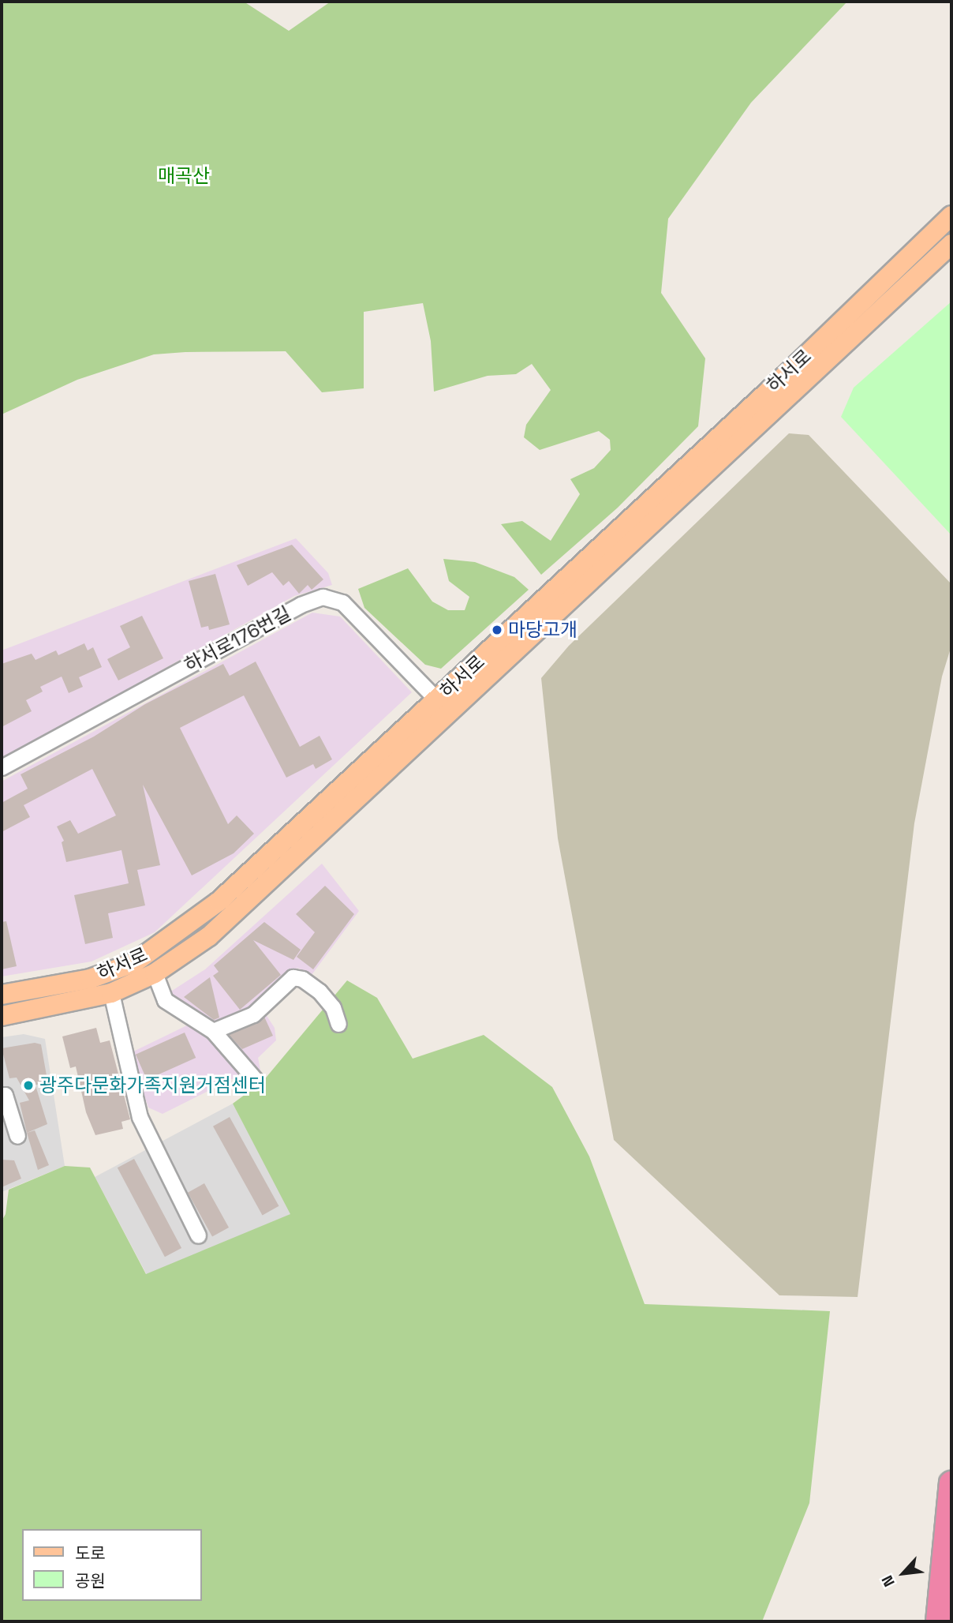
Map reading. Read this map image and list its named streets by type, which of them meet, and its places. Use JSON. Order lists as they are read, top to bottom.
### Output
{
  "streets": {
    "main road": ["하서로"],
    "street": ["하서로176번길"]
  },
  "crossings": [
    ["하서로", "하서로176번길"]
  ],
  "parks": ["매곡산"],
  "places": ["마당고개", "광주다문화가족지원거점센터"],
  "legend": ["도로", "공원"],
  "north": "bottom left"
}
